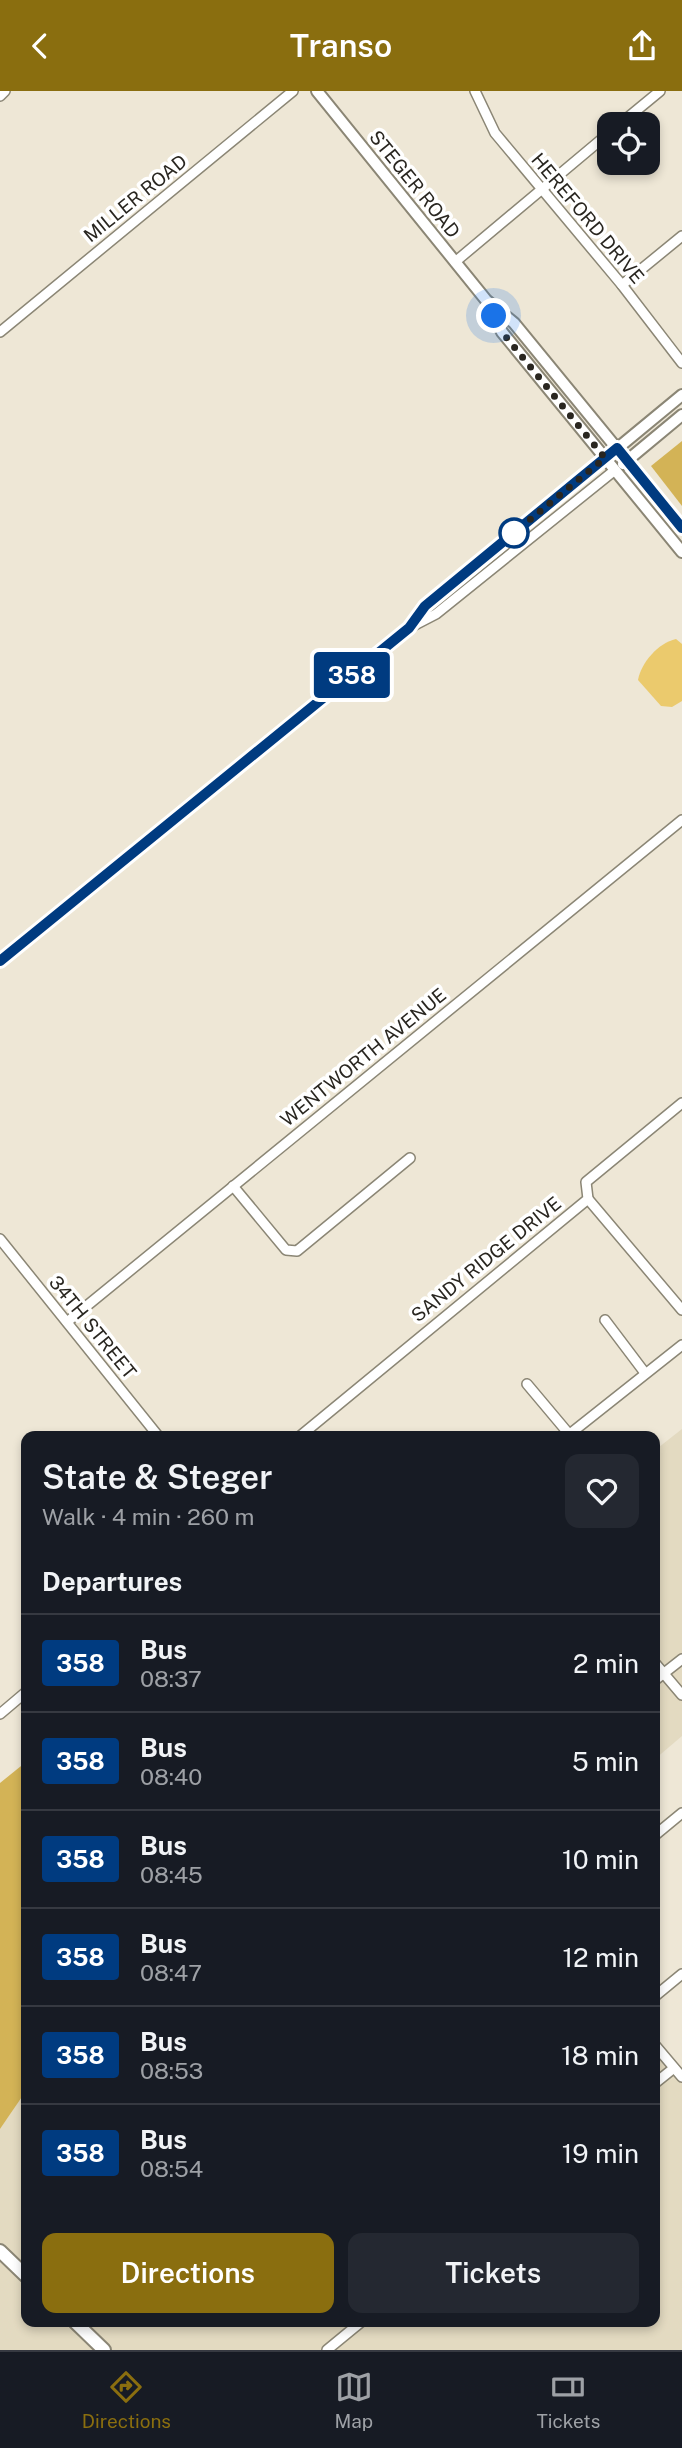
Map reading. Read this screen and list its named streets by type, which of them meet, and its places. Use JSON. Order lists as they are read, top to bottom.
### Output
{
  "streets": {
    "street": [
      "STEGER ROAD",
      "MILLER ROAD",
      "HEREFORD DRIVE",
      "WENTWORTH AVENUE",
      "SANDY RIDGE DRIVE",
      "34TH STREET"
    ]
  },
  "crossings": [
    ["WENTWORTH AVENUE", "34TH STREET"]
  ],
  "lines": ["bus line 358"],
  "page": {
    "header": "Transo",
    "on_map": "358",
    "heading": [
      ["State & Steger", "Walk · 4 min · 260 m"],
      "Departures"
    ],
    "list": [
      {
        "mark": "358",
        "name": "Bus",
        "note": "08:37",
        "value": "2 min"
      },
      {
        "mark": "358",
        "name": "Bus",
        "note": "08:40",
        "value": "5 min"
      },
      {
        "mark": "358",
        "name": "Bus",
        "note": "08:45",
        "value": "10 min"
      },
      {
        "mark": "358",
        "name": "Bus",
        "note": "08:47",
        "value": "12 min"
      },
      {
        "mark": "358",
        "name": "Bus",
        "note": "08:53",
        "value": "18 min"
      },
      {
        "mark": "358",
        "name": "Bus",
        "note": "08:54",
        "value": "19 min"
      }
    ],
    "buttons": ["Directions", "Tickets"],
    "tabs": ["Directions", "Map", "Tickets"]
  }
}
